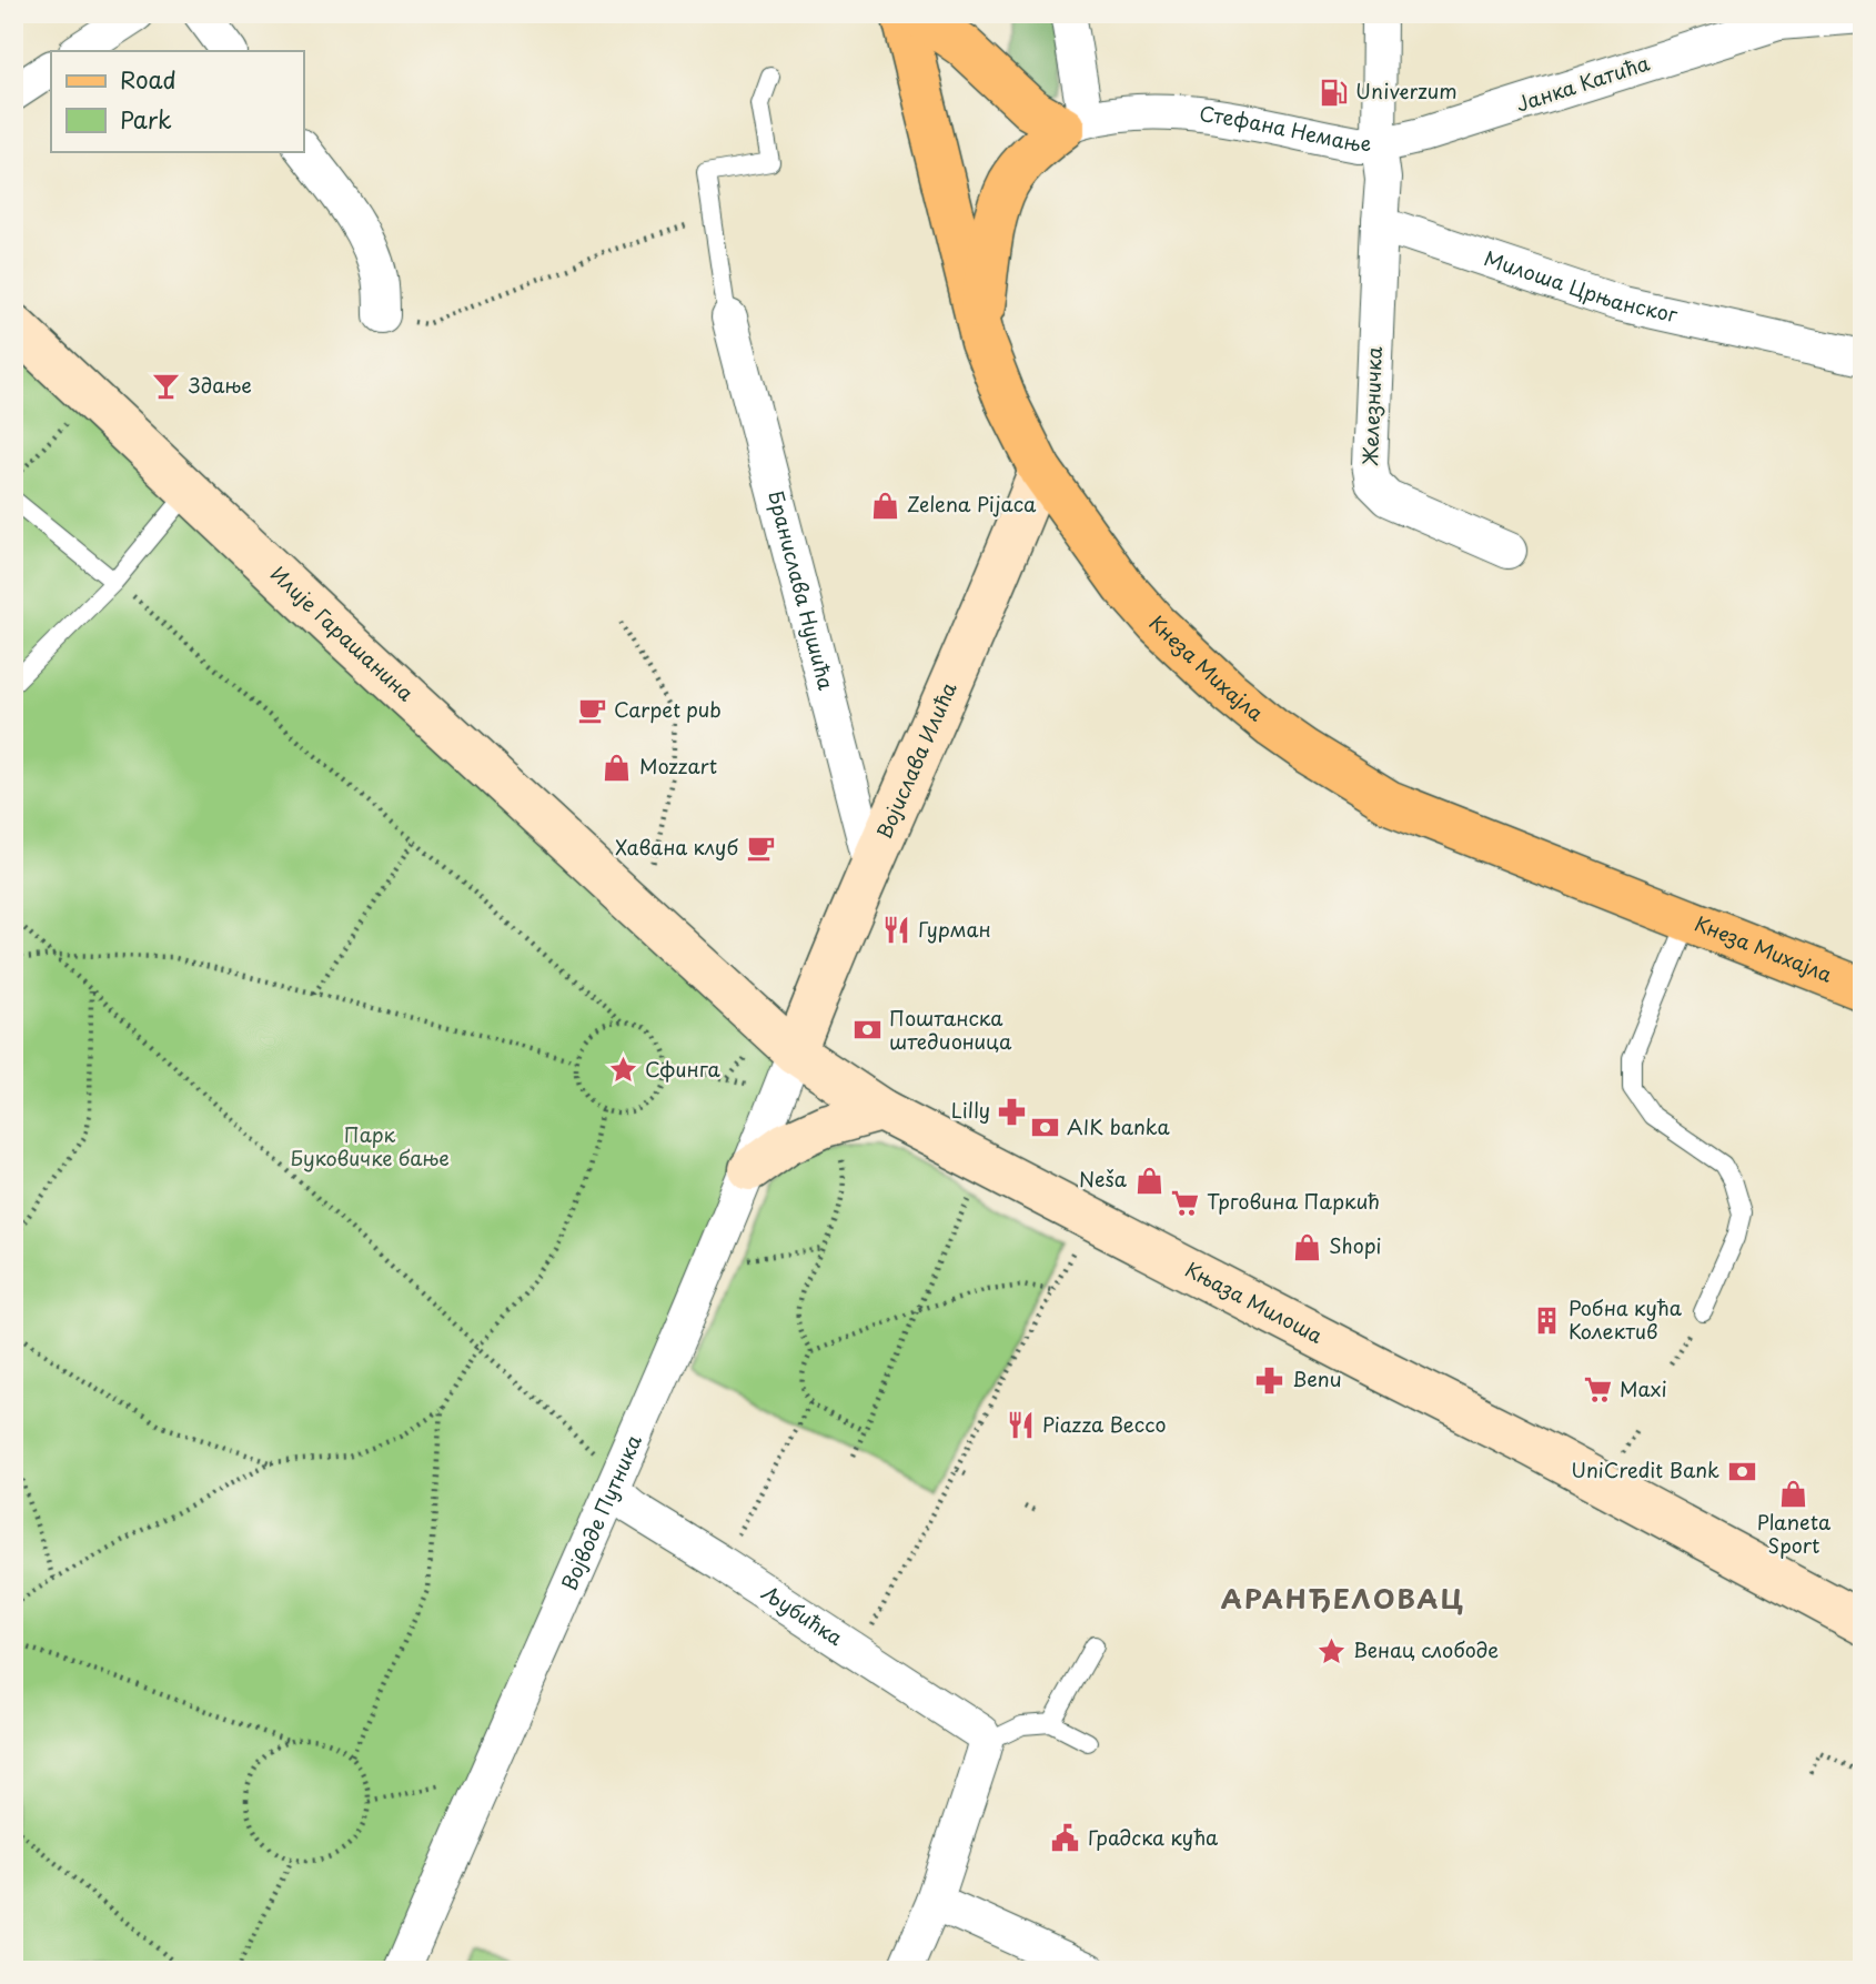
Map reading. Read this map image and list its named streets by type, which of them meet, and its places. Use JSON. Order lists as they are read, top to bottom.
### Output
{
  "streets": {
    "main road": ["Кнеза Михајла"],
    "street": [
      "Јанка Катића",
      "Стефана Немање",
      "Милоша Црњанског",
      "Железничка",
      "Бранислава Нушића",
      "Илије Гарашанина",
      "Војислава Илића",
      "Књаза Милоша",
      "Војводе Путника",
      "Љубићка"
    ]
  },
  "crossings": [
    ["Јанка Катића", "Стефана Немање"],
    ["Милоша Црњанског", "Железничка"],
    ["Бранислава Нушића", "Војислава Илића"],
    ["Илије Гарашанина", "Књаза Милоша"],
    ["Кнеза Михајла", "Војислава Илића"],
    ["Војислава Илића", "Књаза Милоша"],
    ["Војислава Илића", "Војводе Путника"],
    ["Књаза Милоша", "Војводе Путника"],
    ["Војводе Путника", "Љубићка"]
  ],
  "districts": ["АРАНЂЕЛОВАЦ"],
  "parks": ["Парк Буковичке бање"],
  "places": {
    "fuel station": ["Univerzum"],
    "bar": ["Здање"],
    "shop": [
      "Zelena Pijaca",
      "Mozzart",
      "Neša",
      "Shopi",
      "Planeta Sport"
    ],
    "cafe": ["Carpet pub", "Хавана клуб"],
    "restaurant": ["Гурман", "Piazza Becco"],
    "bank": ["Поштанска штедионица", "AIK banka", "UniCredit Bank"],
    "place": ["Сфинга", "Венац слободе"],
    "pharmacy": ["Lilly", "Benu"],
    "supermarket": ["Трговина Паркић", "Maxi"],
    "building": ["Робна кућа Колектив"],
    "public building": ["Градска кућа"]
  },
  "legend": ["Road", "Park"]
}
